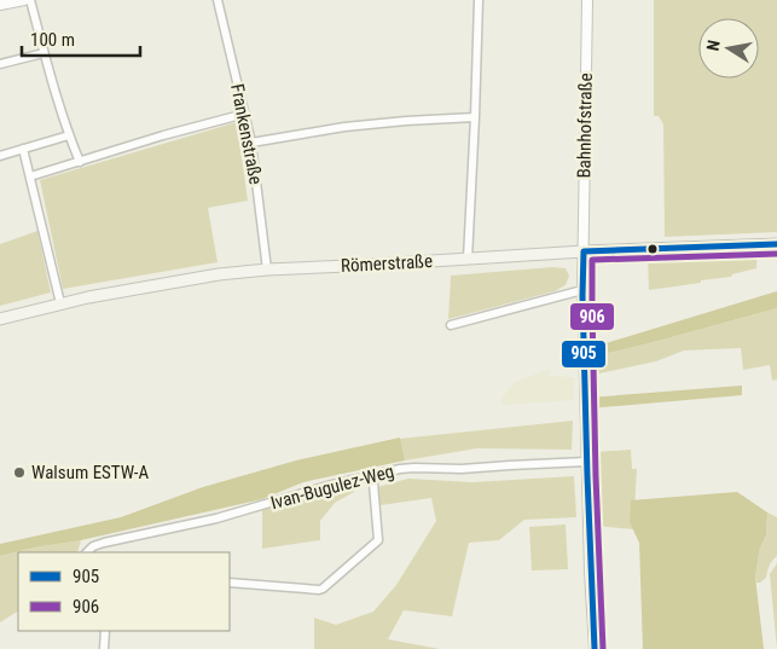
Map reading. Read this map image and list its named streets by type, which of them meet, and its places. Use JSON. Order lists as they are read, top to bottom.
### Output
{
  "streets": {
    "main road": ["Römerstraße"],
    "street": ["Bahnhofstraße", "Frankenstraße", "Ivan-Bugulez-Weg"]
  },
  "crossings": [
    ["Bahnhofstraße", "Römerstraße"],
    ["Bahnhofstraße", "Ivan-Bugulez-Weg"],
    ["Frankenstraße", "Römerstraße"]
  ],
  "places": ["Walsum ESTW-A"],
  "lines": ["transit line 905", "transit line 906"],
  "legend": ["905", "906"],
  "scale_bar": "100 m",
  "north": "left"
}
